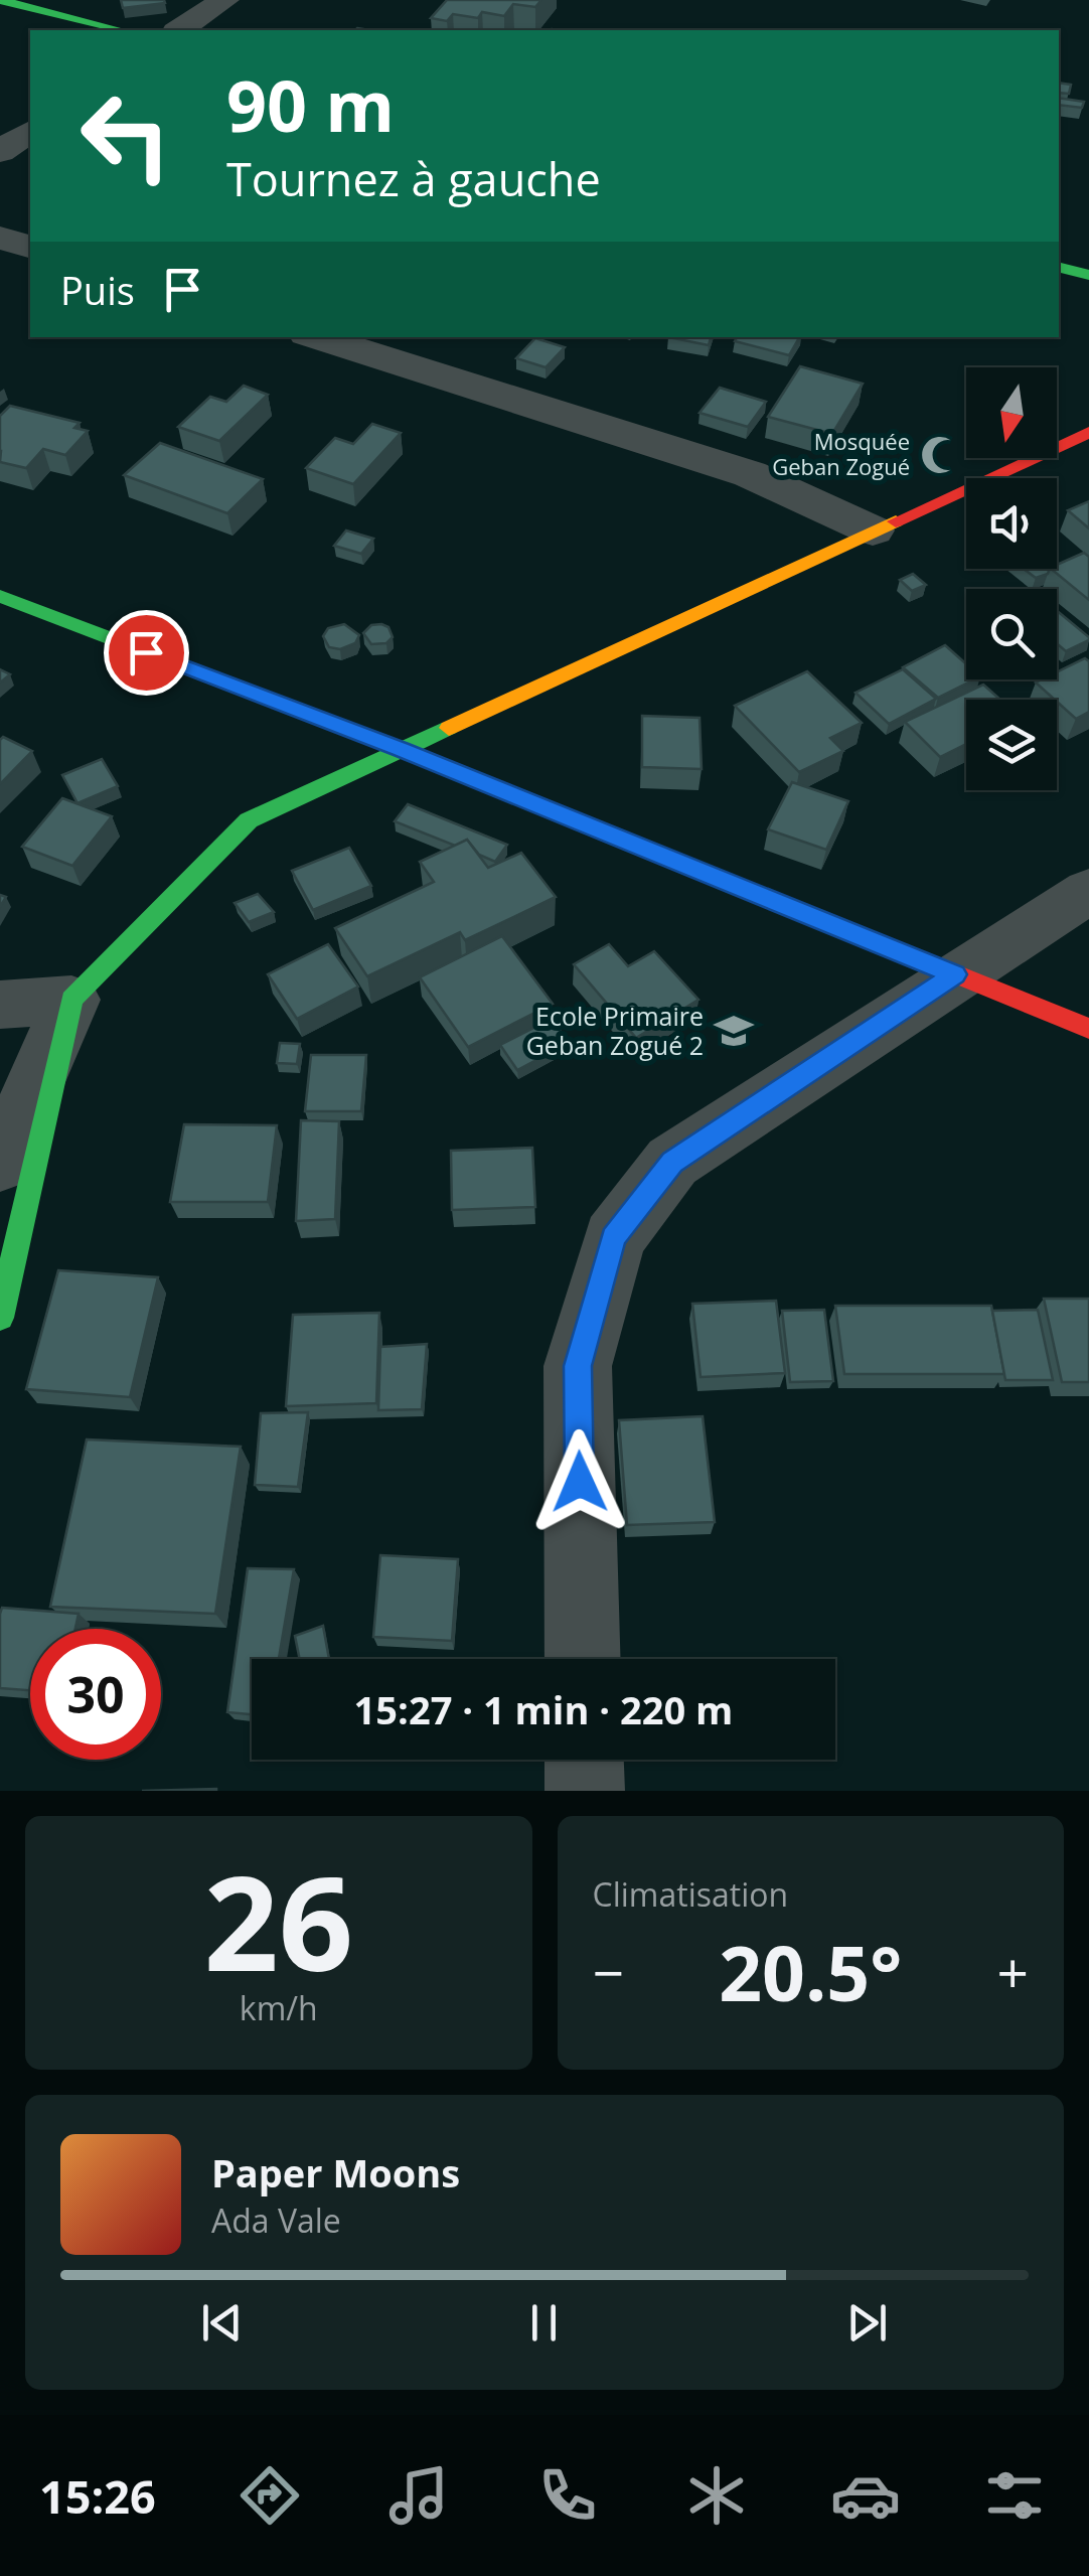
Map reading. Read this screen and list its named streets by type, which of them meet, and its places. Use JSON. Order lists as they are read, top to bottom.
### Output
{
  "places": {
    "mosque": ["Mosquée Geban Zogué"],
    "school or university": ["Ecole Primaire Geban Zogué 2"]
  },
  "north": "bottom",
  "page": {
    "turn": ["90 m", "Tournez à gauche"],
    "then": "Puis",
    "limit": "30",
    "trip": "15:27 · 1 min · 220 m",
    "tile": [
      ["26", "km/h"],
      "Climatisation"
    ],
    "heat": ["−", "20.5°", "+"],
    "song": ["Paper Moons", "Ada Vale"],
    "tabs": "15:26"
  }
}
